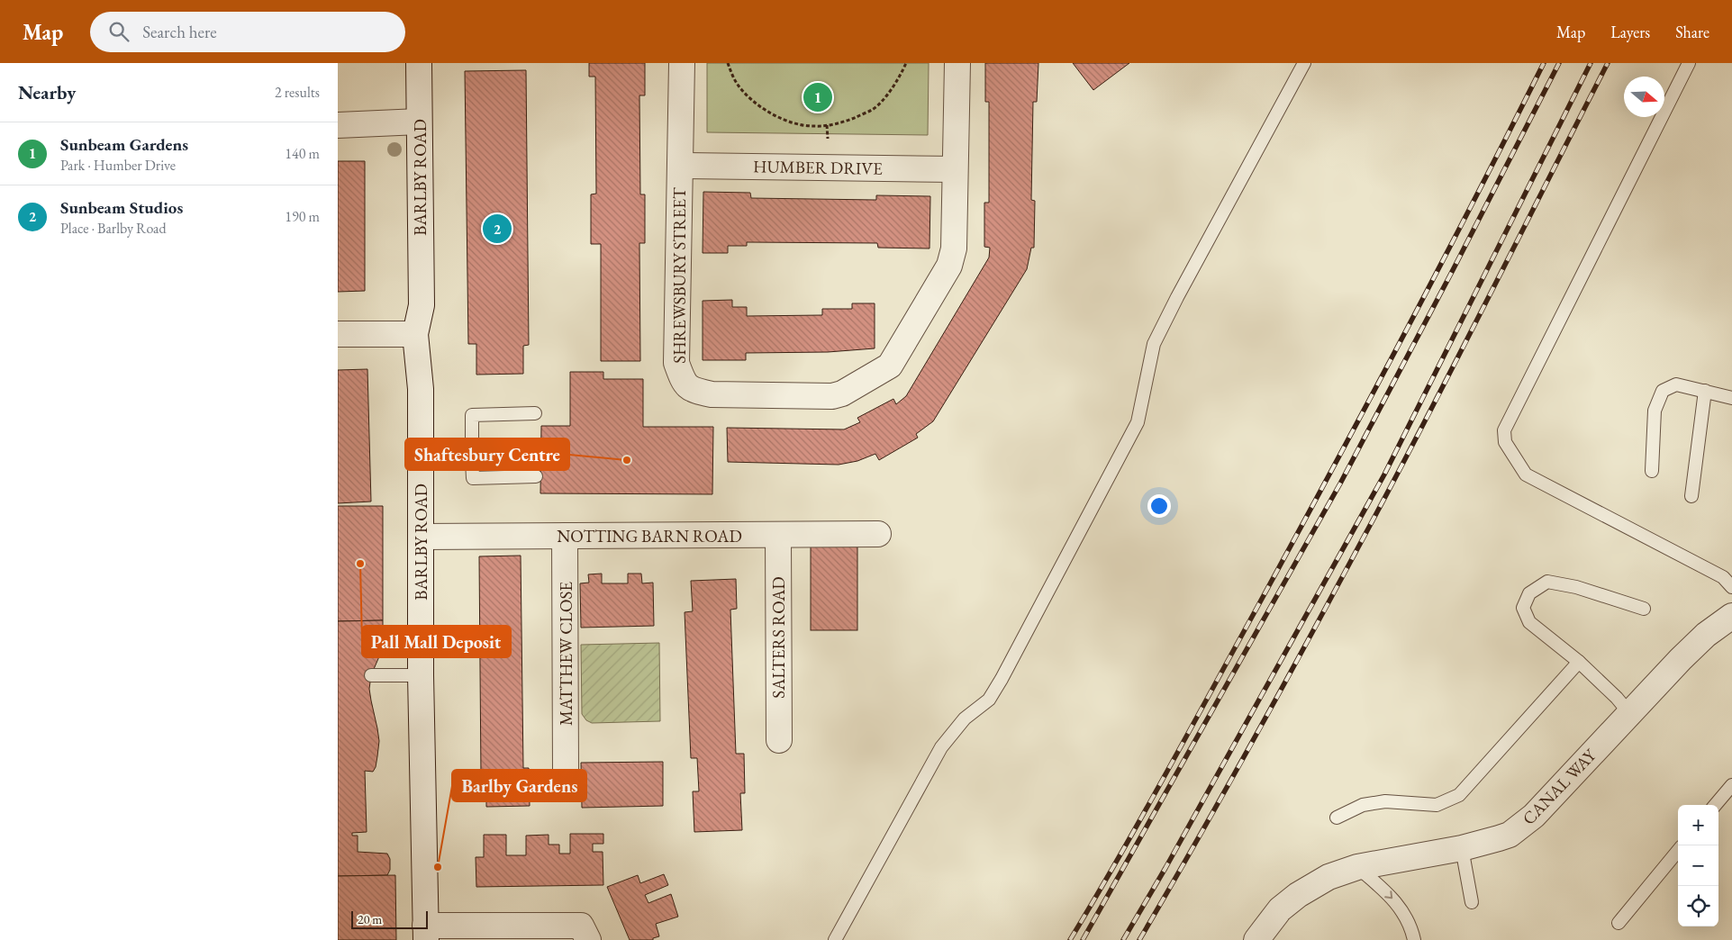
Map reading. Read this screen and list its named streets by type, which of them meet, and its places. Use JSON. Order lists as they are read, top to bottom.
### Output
{
  "streets": {
    "street": [
      "HUMBER DRIVE",
      "BARLBY ROAD",
      "SHREWSBURY STREET",
      "NOTTING BARN ROAD",
      "SALTERS ROAD",
      "MATTHEW CLOSE",
      "CANAL WAY"
    ]
  },
  "crossings": [
    ["HUMBER DRIVE", "SHREWSBURY STREET"],
    ["BARLBY ROAD", "NOTTING BARN ROAD"],
    ["NOTTING BARN ROAD", "SALTERS ROAD"],
    ["NOTTING BARN ROAD", "MATTHEW CLOSE"]
  ],
  "places": ["Shaftesbury Centre", "Pall Mall Deposit", "Barlby Gardens"],
  "scale_bar": "20 m",
  "north": "right",
  "page": {
    "header": "Map",
    "search": "Search here",
    "nav": ["Map", "Layers", "Share"],
    "heading": ["Nearby", "2 results"],
    "pins": ["1", "2"],
    "list": [
      {
        "mark": "1",
        "name": "Sunbeam Gardens",
        "note": "Park · Humber Drive",
        "value": "140 m"
      },
      {
        "mark": "2",
        "name": "Sunbeam Studios",
        "note": "Place · Barlby Road",
        "value": "190 m"
      }
    ],
    "map_buttons": ["+", "−"],
    "scale": "20 m"
  }
}
